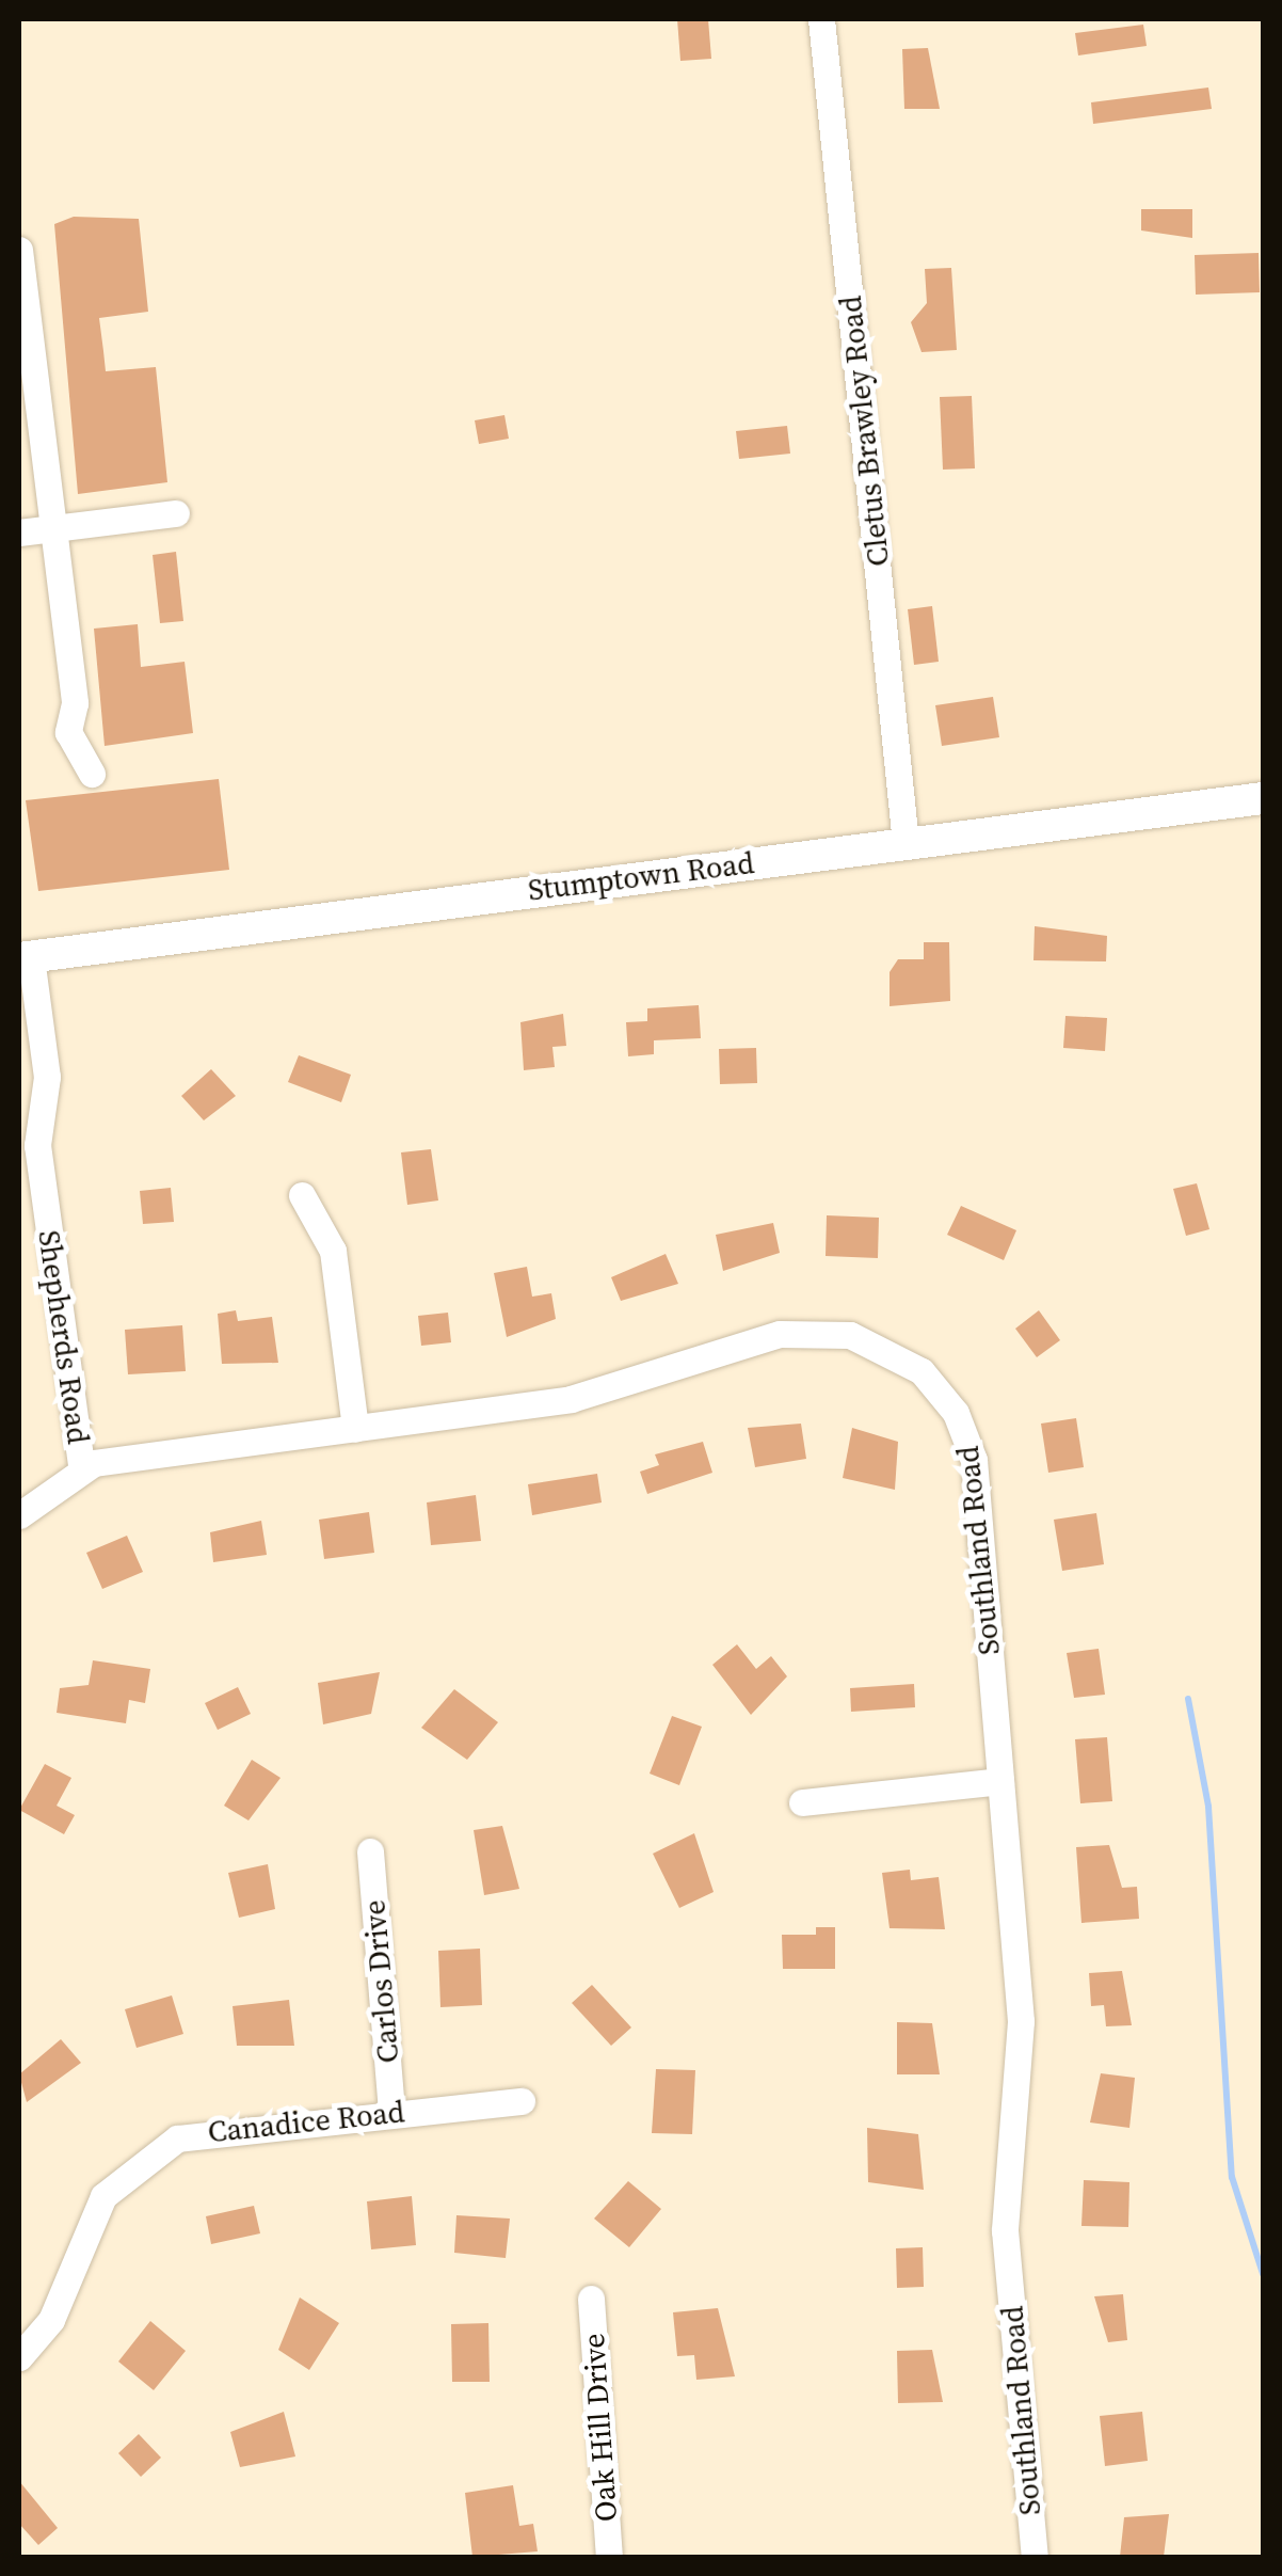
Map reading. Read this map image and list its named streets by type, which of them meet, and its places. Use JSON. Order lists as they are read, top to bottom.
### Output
{
  "streets": {
    "street": [
      "Cletus Brawley Road",
      "Stumptown Road",
      "Shepherds Road",
      "Southland Road",
      "Carlos Drive",
      "Canadice Road",
      "Oak Hill Drive"
    ]
  },
  "crossings": [
    ["Cletus Brawley Road", "Stumptown Road"],
    ["Stumptown Road", "Shepherds Road"],
    ["Shepherds Road", "Southland Road"],
    ["Carlos Drive", "Canadice Road"]
  ]
}
